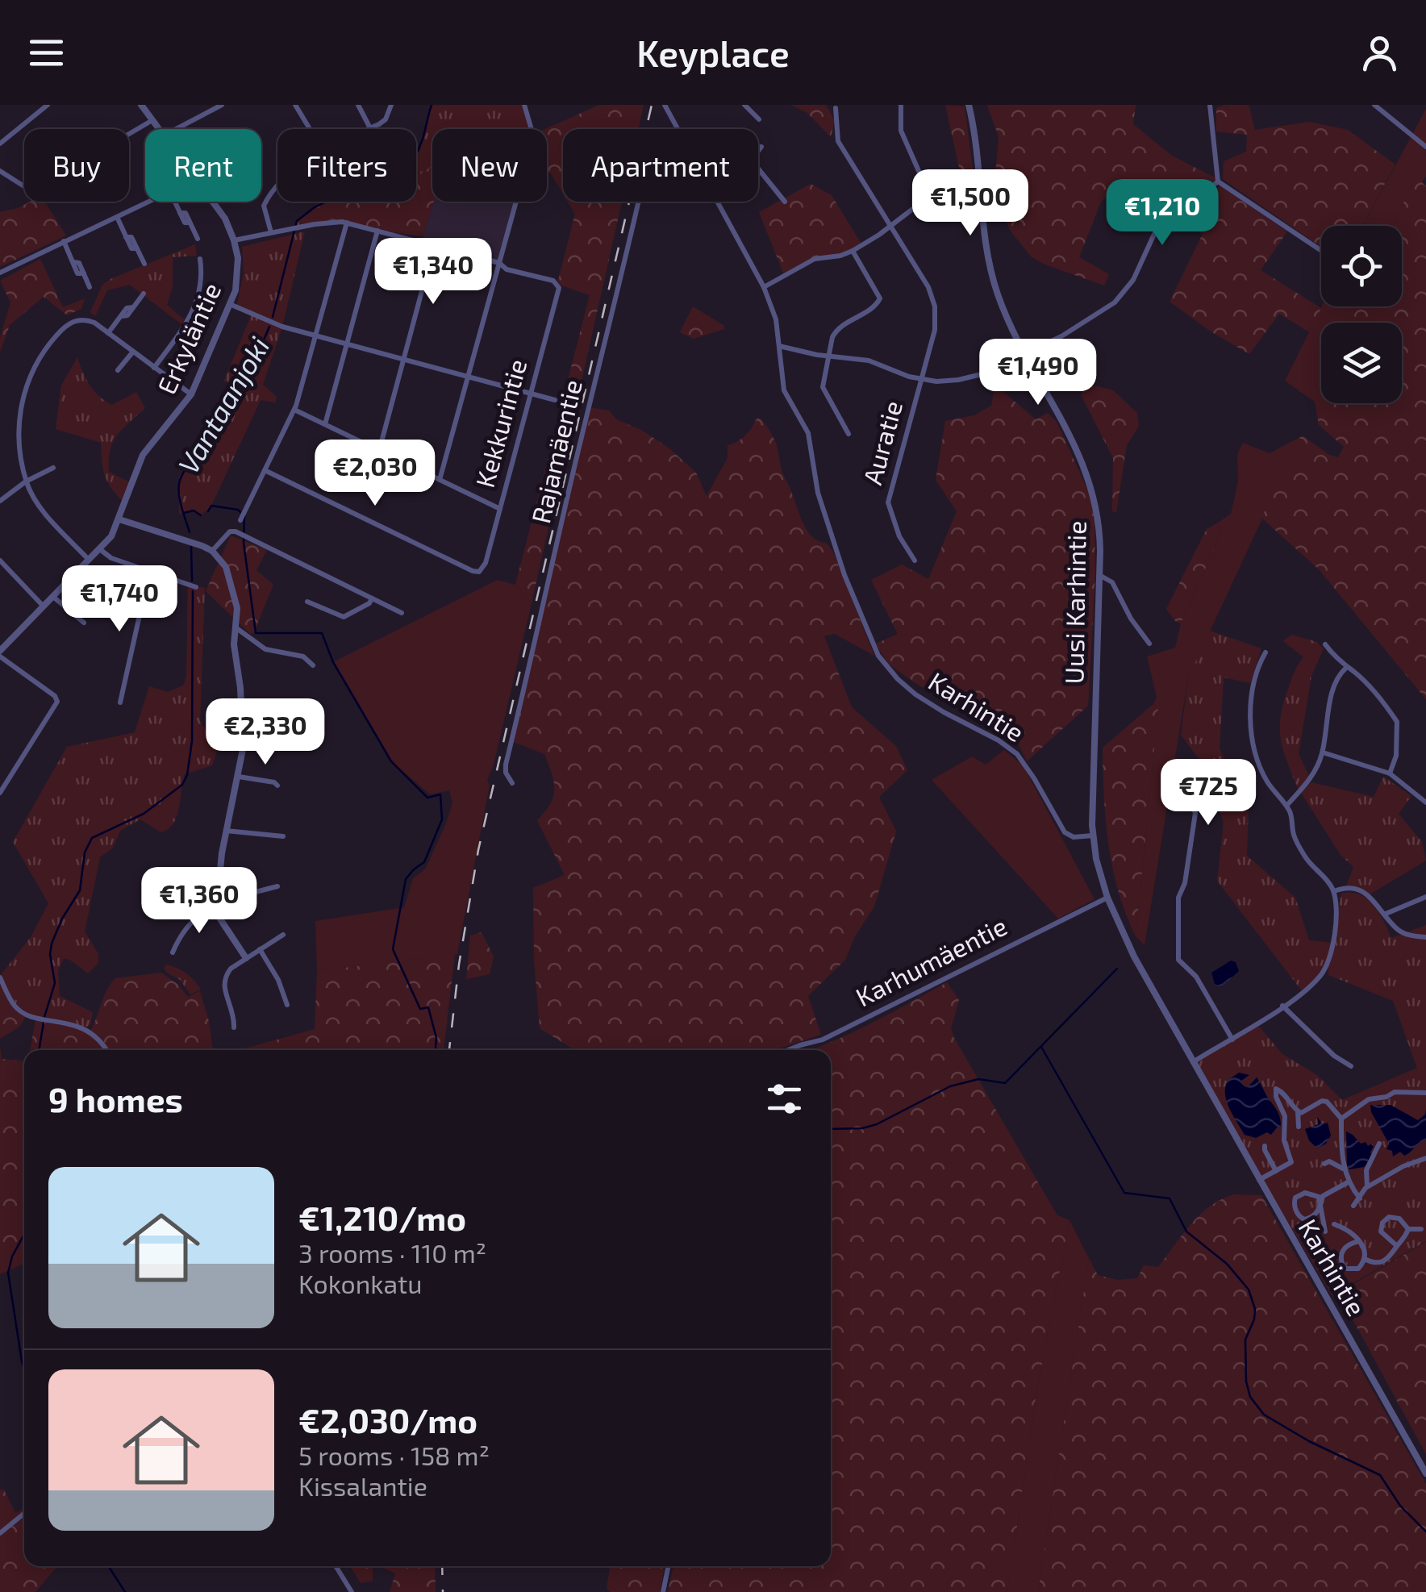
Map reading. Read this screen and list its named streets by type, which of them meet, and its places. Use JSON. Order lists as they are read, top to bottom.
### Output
{
  "streets": {
    "street": [
      "Erkyläntie",
      "Kekkurintie",
      "Auratie",
      "Rajamäentie",
      "Uusi Karhintie",
      "Karhintie",
      "Karhumäentie"
    ]
  },
  "crossings": [
    ["Uusi Karhintie", "Karhintie"],
    ["Karhintie", "Karhumäentie"]
  ],
  "water": ["Vantaanjoki"],
  "page": {
    "header": "Keyplace",
    "chip": [
      "Buy",
      "Rent",
      "Filters",
      "New",
      "Apartment"
    ],
    "price": [
      "€1,500",
      "€1,210",
      "€1,340",
      "€1,490",
      "€2,030",
      "€1,740",
      "€2,330",
      "€725",
      "€1,360"
    ],
    "heading": "9 homes",
    "list": [
      {
        "name": "€1,210/mo",
        "note": "3 rooms · 110 m² · Kokonkatu"
      },
      {
        "name": "€2,030/mo",
        "note": "5 rooms · 158 m² · Kissalantie"
      }
    ]
  }
}
